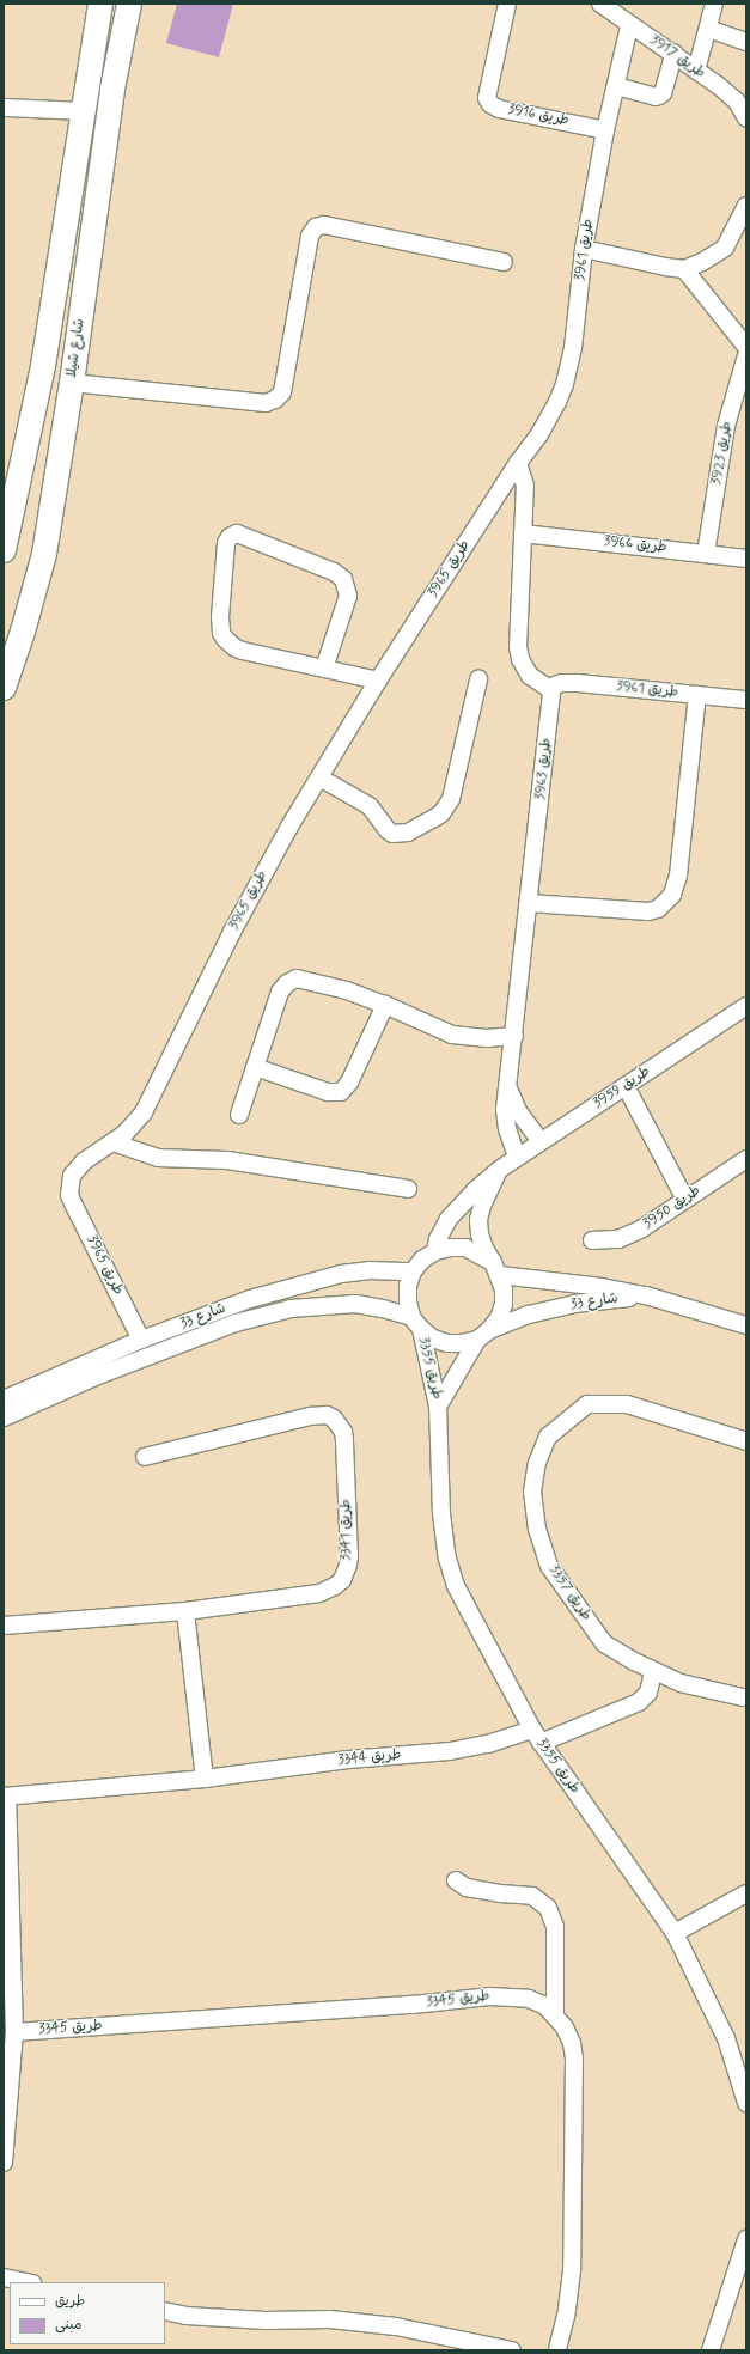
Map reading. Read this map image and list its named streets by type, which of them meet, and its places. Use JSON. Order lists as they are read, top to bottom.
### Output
{
  "streets": {
    "main road": ["شارع شيلا"],
    "street": [
      "طريق 3917",
      "طريق 3916",
      "طريق 3961",
      "طريق 3923",
      "طريق 3966",
      "طريق 3965",
      "طريق 3963",
      "طريق 3959",
      "طريق 3950",
      "شارع 33",
      "طريق 3355",
      "طريق 3341",
      "طريق 3357",
      "طريق 3344",
      "طريق 3345"
    ]
  },
  "crossings": [
    ["طريق 3917", "طريق 3961"],
    ["طريق 3916", "طريق 3961"],
    ["طريق 3961", "طريق 3965"],
    ["طريق 3961", "طريق 3963"],
    ["طريق 3923", "طريق 3966"],
    ["طريق 3965", "شارع 33"],
    ["طريق 3963", "طريق 3959"],
    ["طريق 3959", "شارع 33"],
    ["طريق 3959", "طريق 3355"],
    ["شارع 33", "طريق 3355"],
    ["طريق 3355", "طريق 3344"],
    ["طريق 3357", "طريق 3344"],
    ["طريق 3344", "طريق 3345"]
  ],
  "legend": ["طريق", "مبنى"]
}
